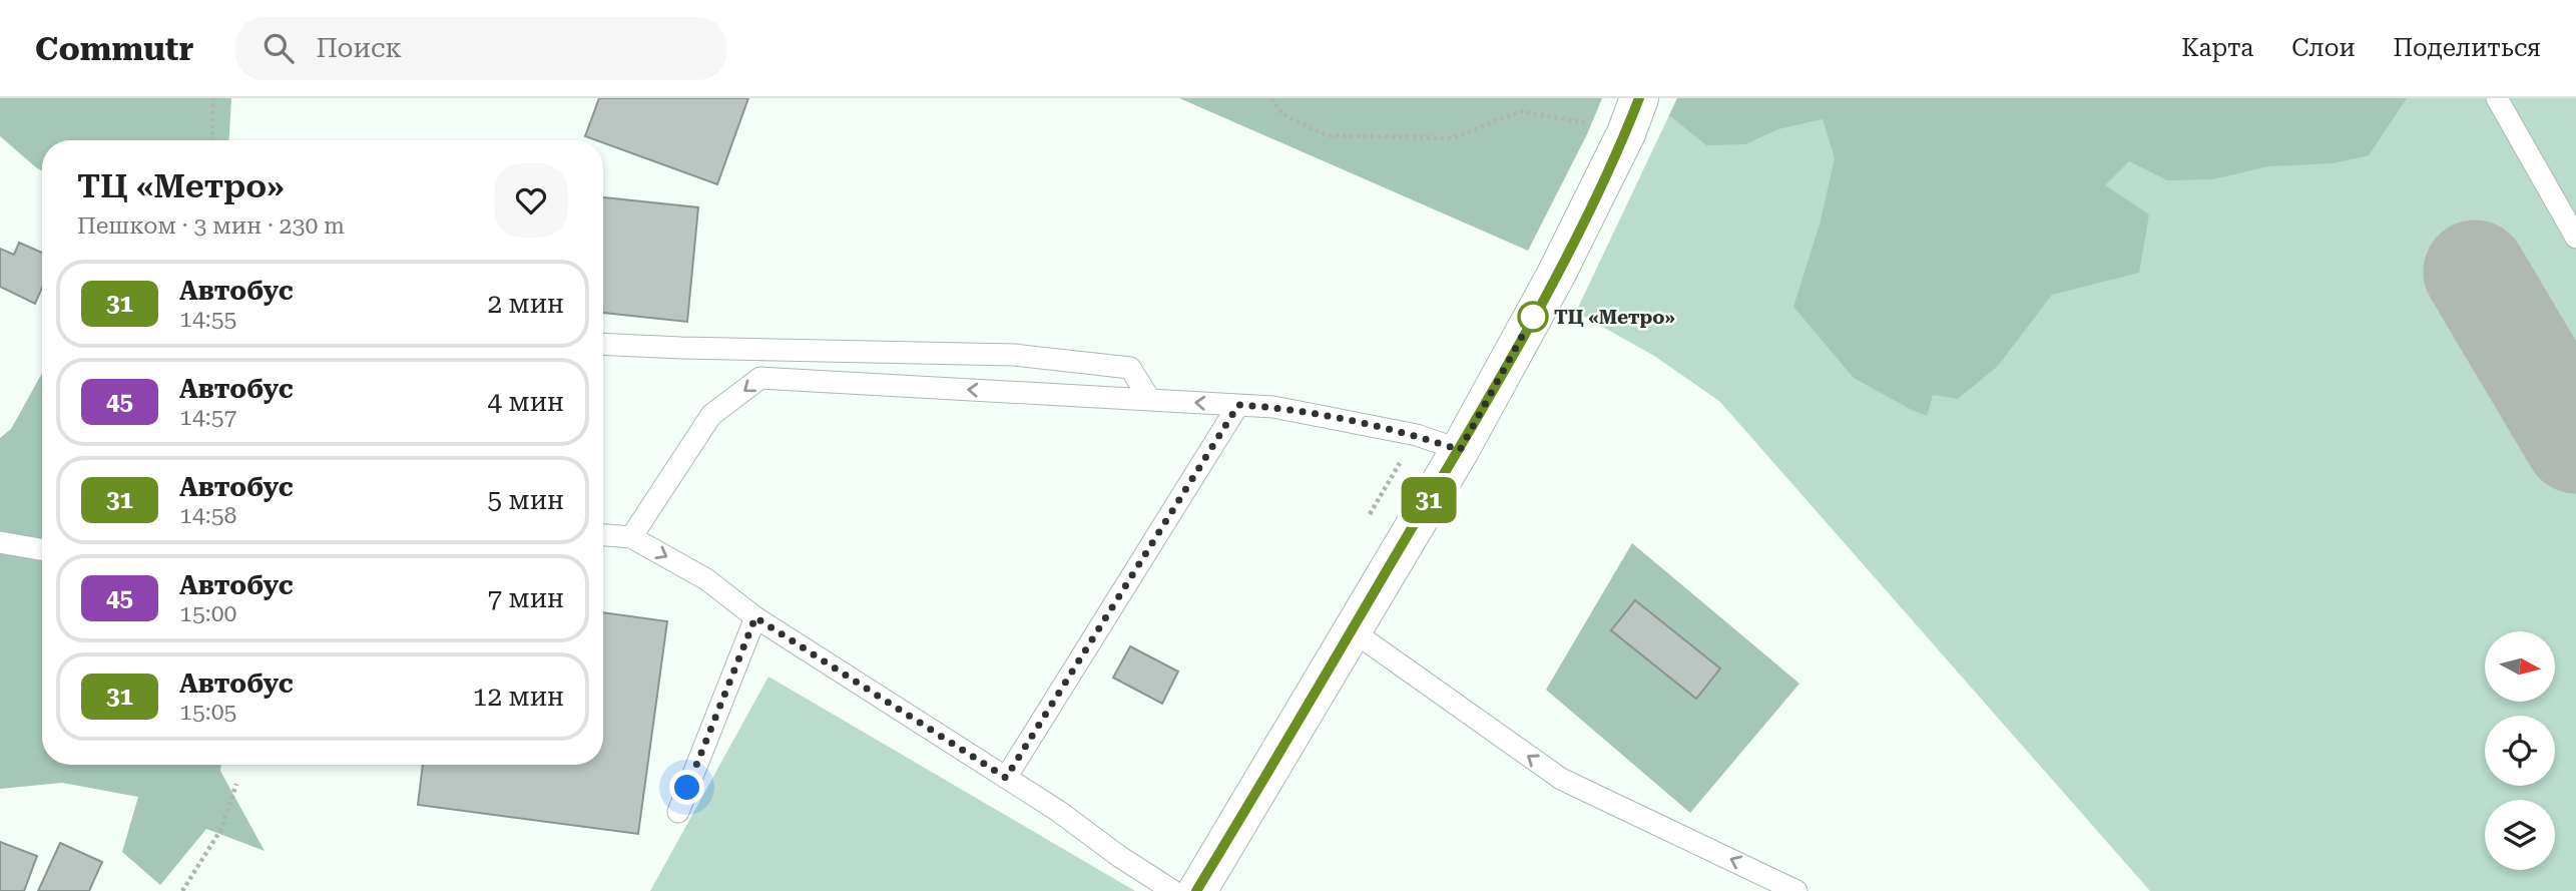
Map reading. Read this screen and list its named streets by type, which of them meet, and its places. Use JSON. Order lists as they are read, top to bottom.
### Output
{
  "places": ["ТЦ «Метро»"],
  "lines": ["bus line 31"],
  "north": "right",
  "page": {
    "header": "Commutr",
    "search": "Поиск",
    "nav": ["Карта", "Слои", "Поделиться"],
    "on_map": "31",
    "heading": ["ТЦ «Метро»", "Пешком · 3 мин · 230 m"],
    "list": [
      {
        "mark": "31",
        "name": "Автобус",
        "note": "14:55",
        "value": "2 мин"
      },
      {
        "mark": "45",
        "name": "Автобус",
        "note": "14:57",
        "value": "4 мин"
      },
      {
        "mark": "31",
        "name": "Автобус",
        "note": "14:58",
        "value": "5 мин"
      },
      {
        "mark": "45",
        "name": "Автобус",
        "note": "15:00",
        "value": "7 мин"
      },
      {
        "mark": "31",
        "name": "Автобус",
        "note": "15:05",
        "value": "12 мин"
      }
    ]
  }
}
